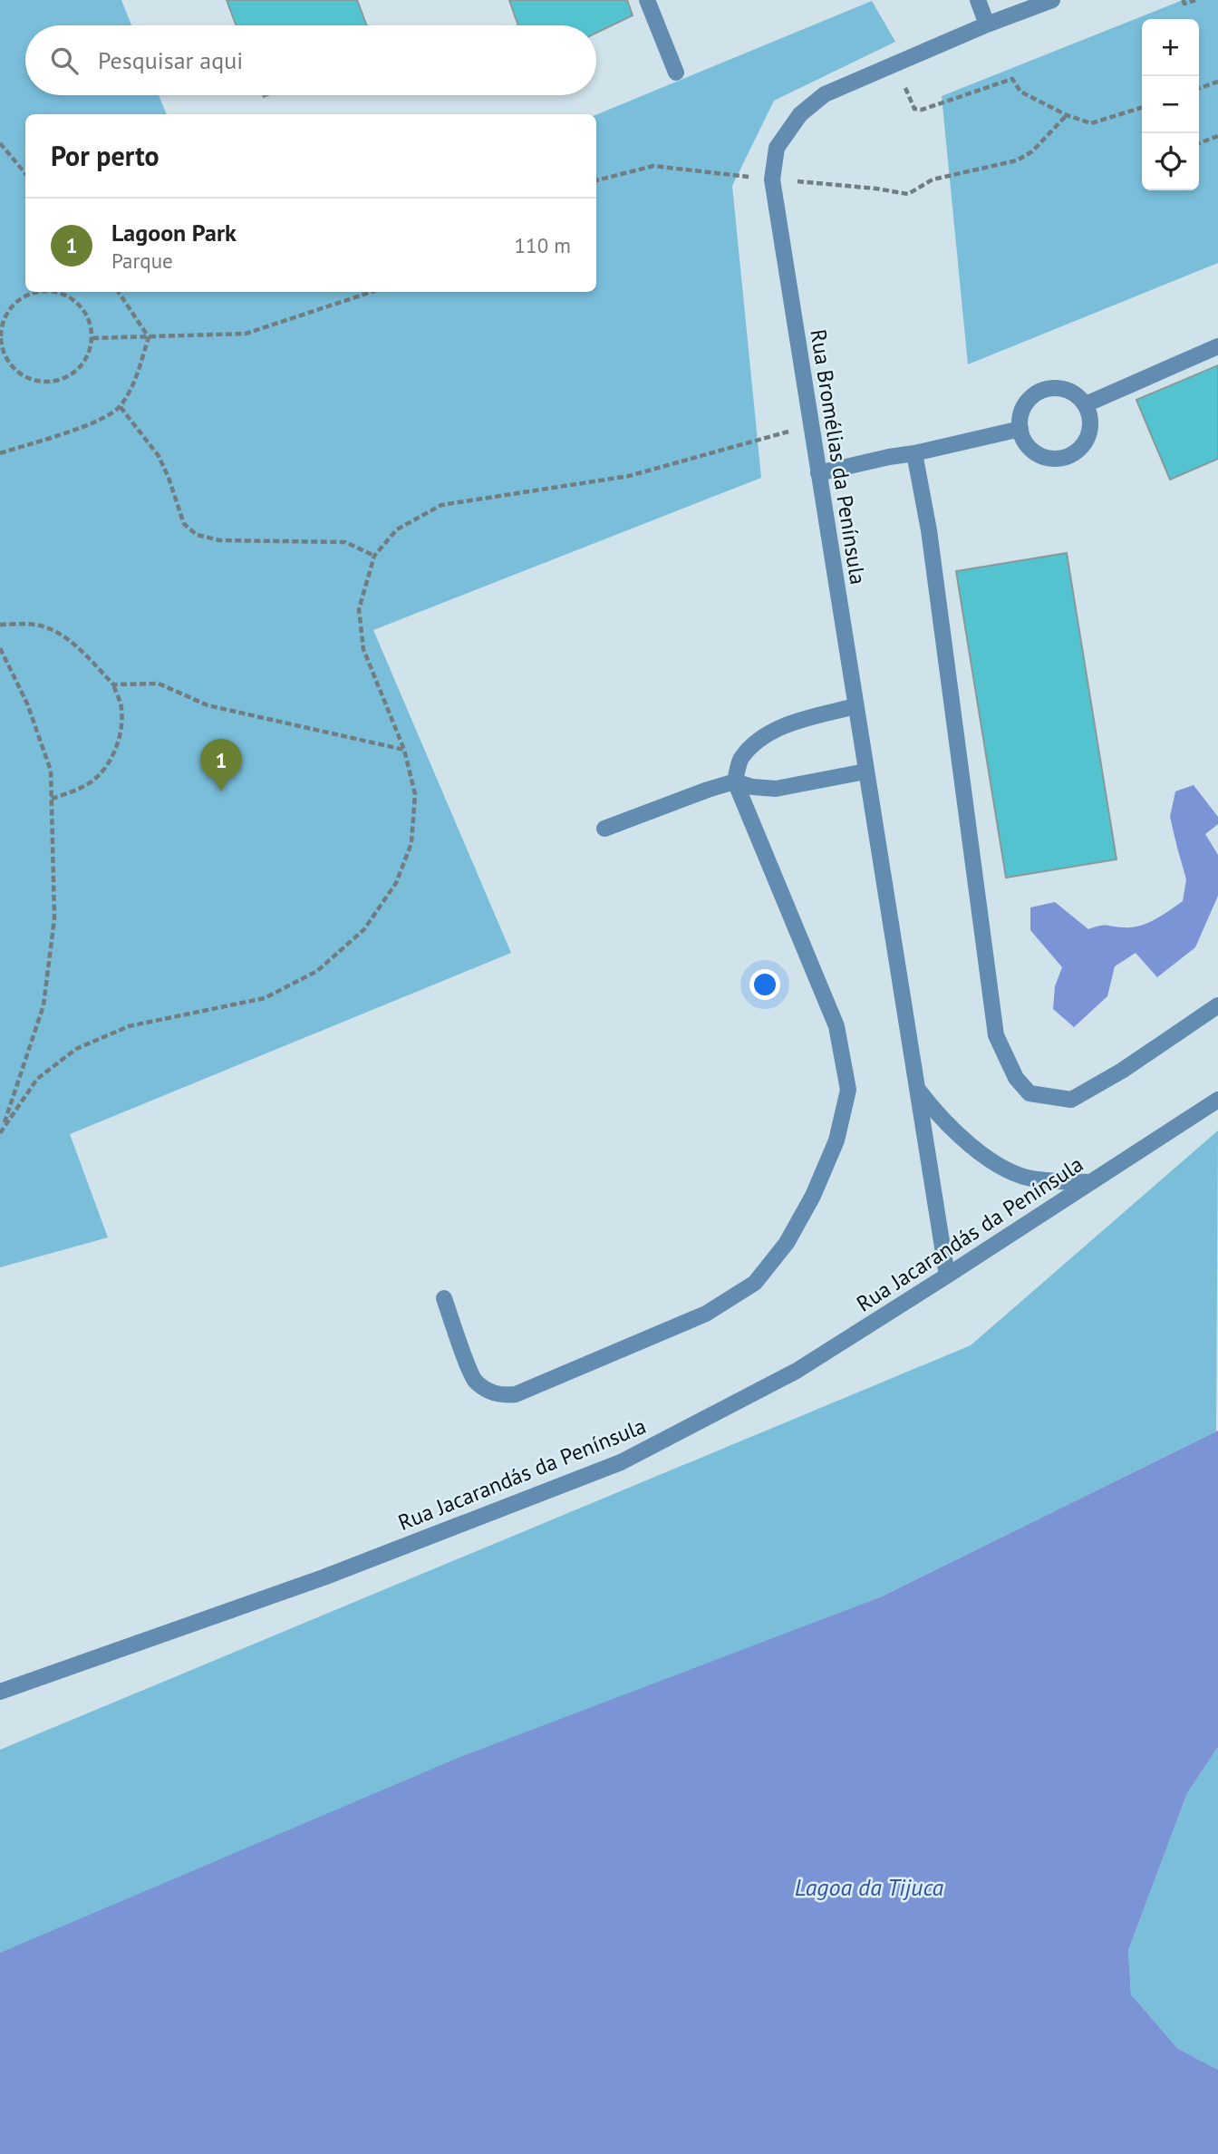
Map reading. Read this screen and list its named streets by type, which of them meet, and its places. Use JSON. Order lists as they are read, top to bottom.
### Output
{
  "streets": {
    "street": ["Rua Bromélias da Península", "Rua Jacarandás da Península"]
  },
  "crossings": [
    ["Rua Bromélias da Península", "Rua Jacarandás da Península"]
  ],
  "water": ["Lagoa da Tijuca"],
  "page": {
    "map_buttons": ["+", "−"],
    "search": "Pesquisar aqui",
    "heading": "Por perto",
    "list": [
      {
        "mark": "1",
        "name": "Lagoon Park",
        "note": "Parque",
        "value": "110 m"
      }
    ],
    "pins": "1"
  }
}
